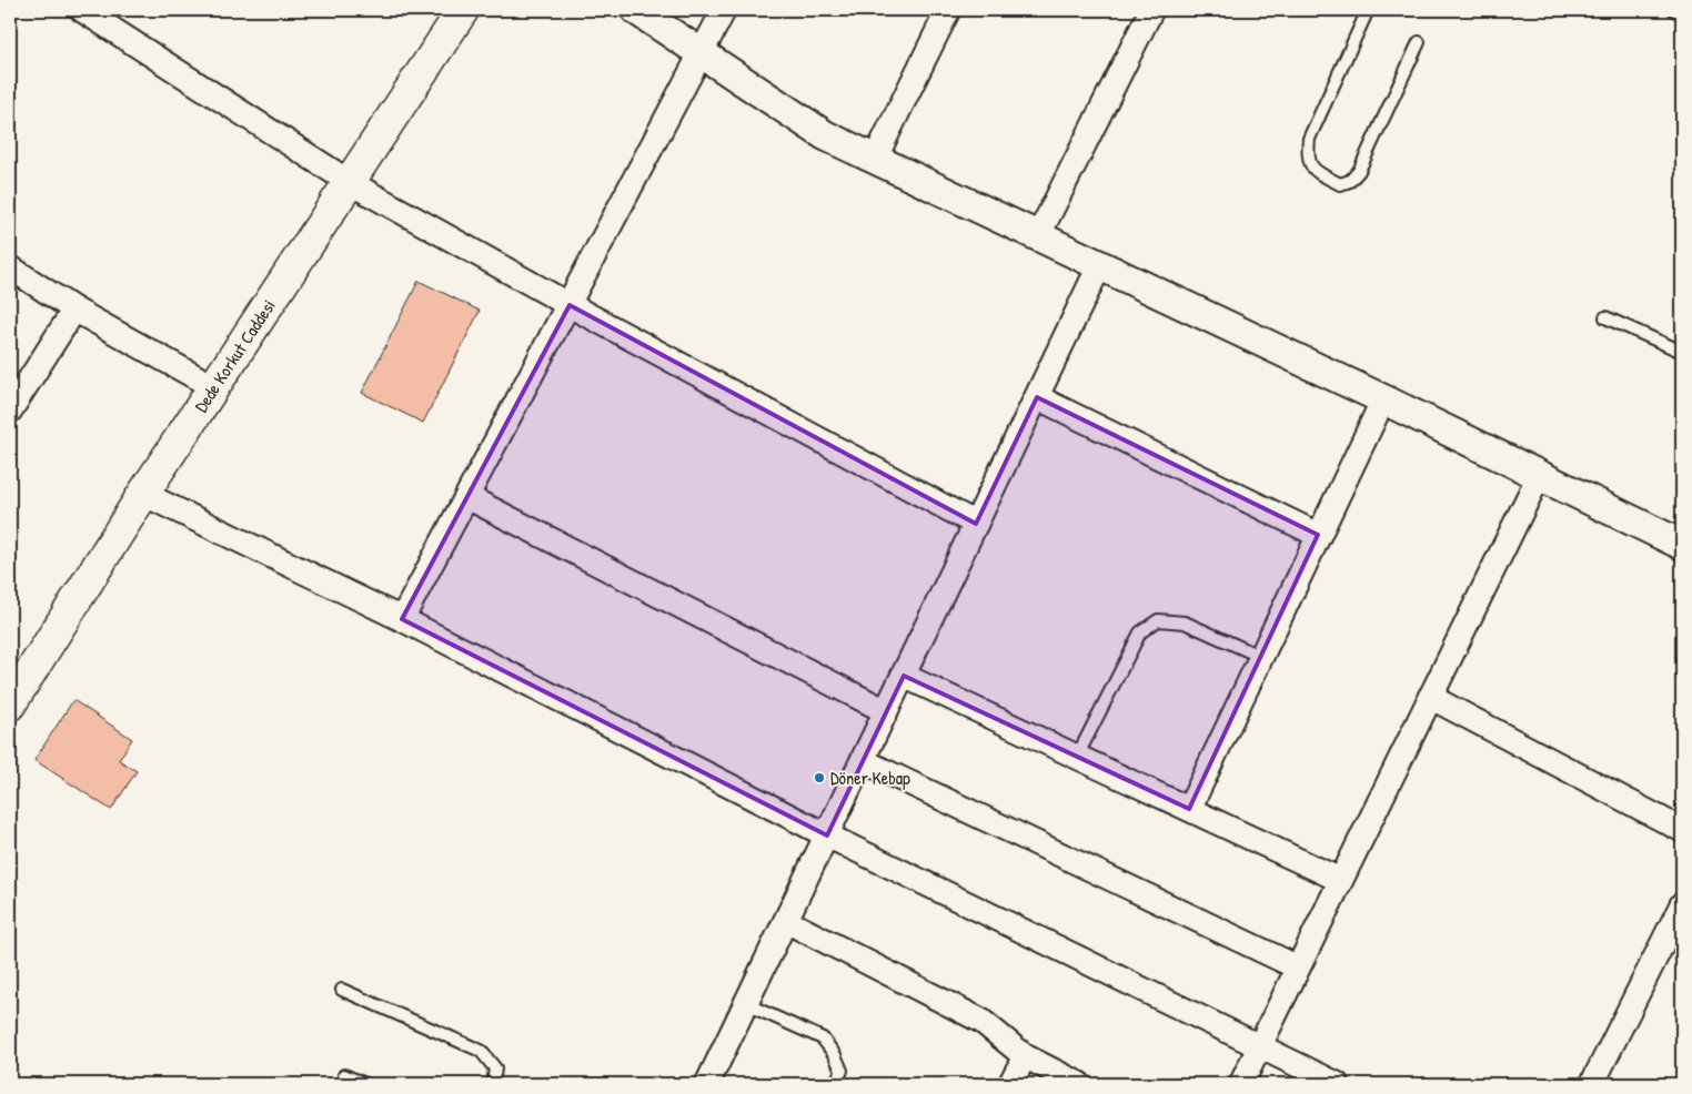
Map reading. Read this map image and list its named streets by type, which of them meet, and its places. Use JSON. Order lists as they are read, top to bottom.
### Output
{
  "streets": {
    "main road": ["Dede Korkut Caddesi"]
  },
  "places": ["Döner Kebap"]
}
